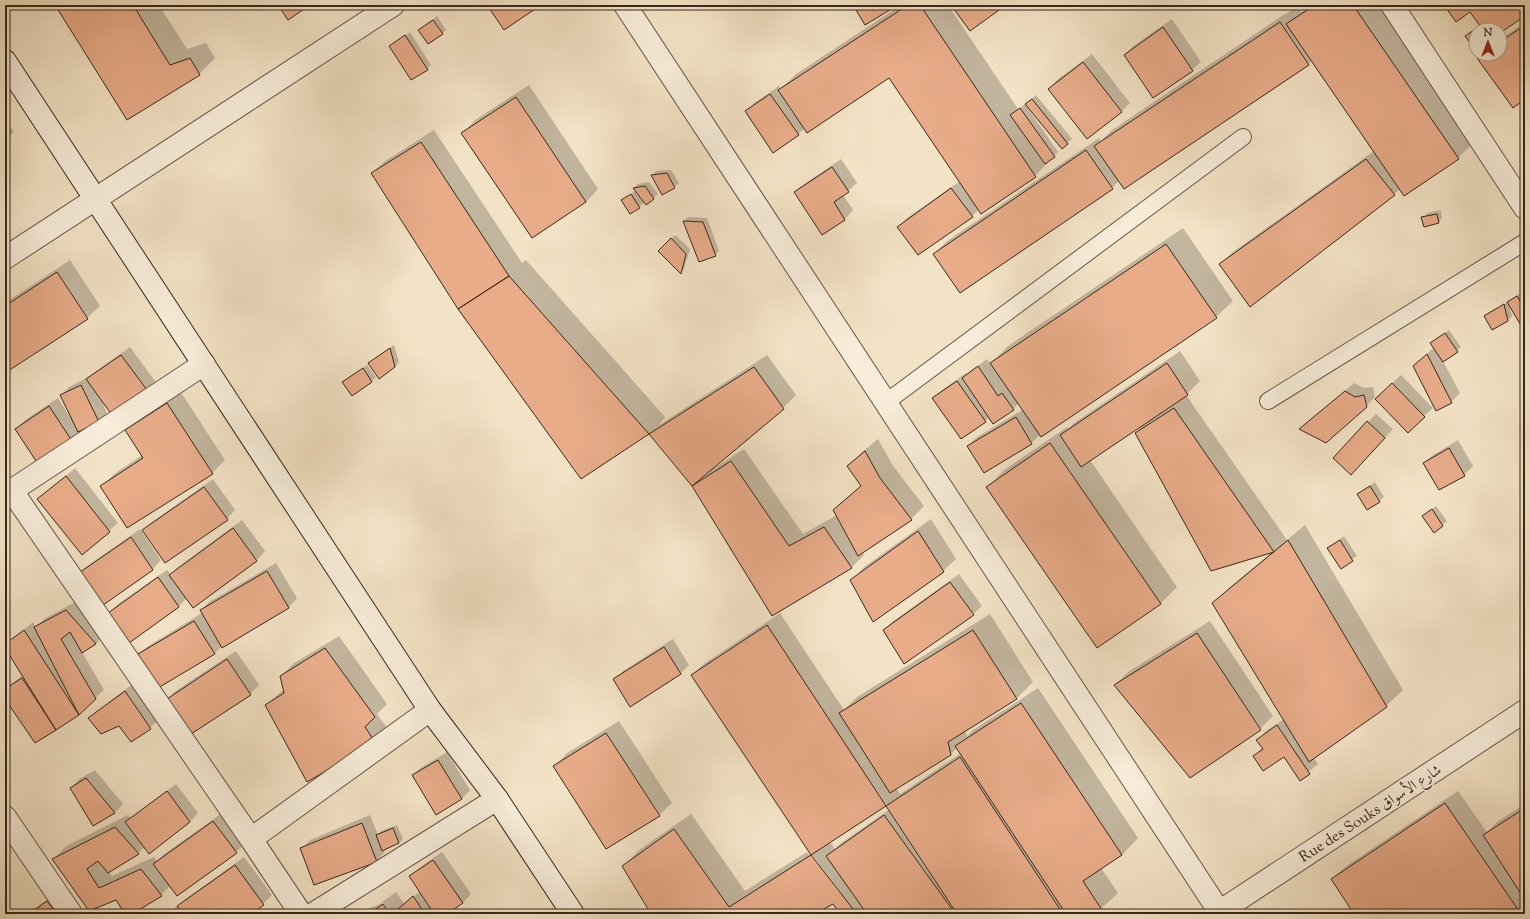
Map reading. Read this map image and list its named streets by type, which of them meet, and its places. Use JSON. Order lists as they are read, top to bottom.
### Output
{
  "streets": {
    "street": ["Rue des Souks شارع الأسواق"]
  },
  "north": "top"
}
